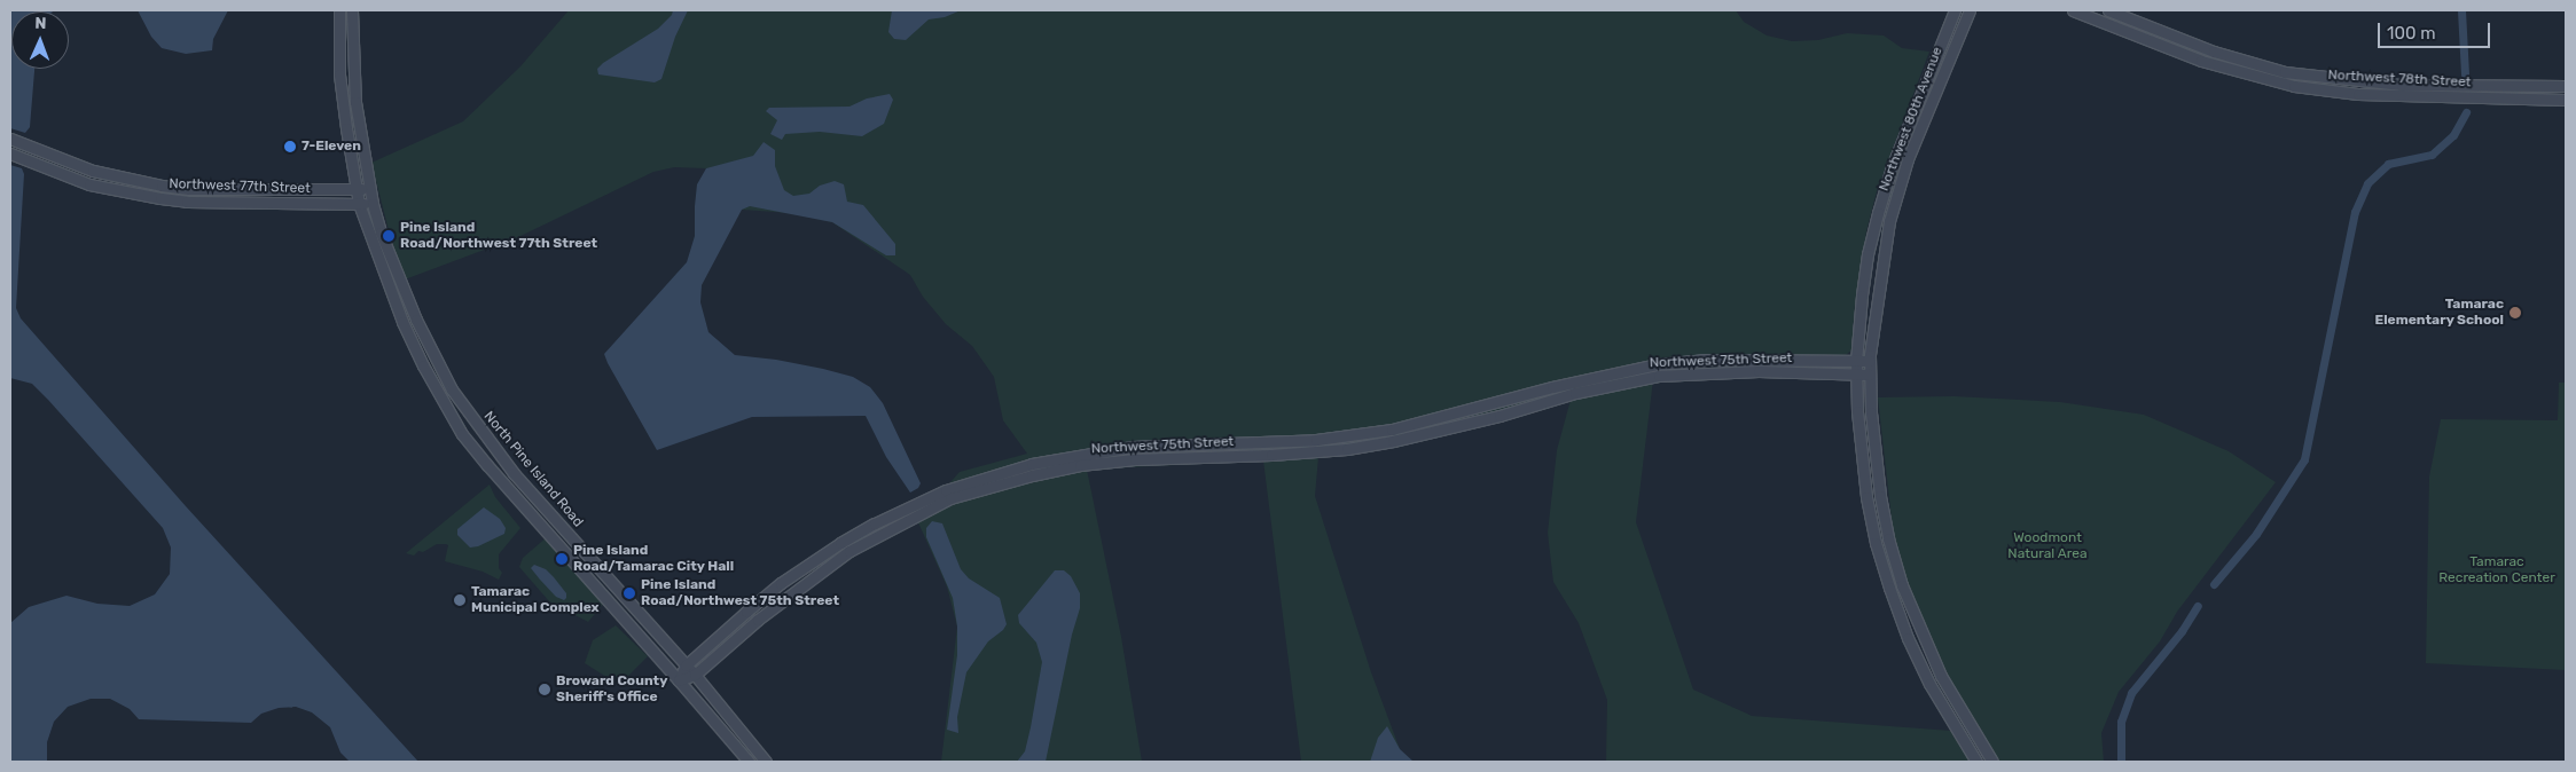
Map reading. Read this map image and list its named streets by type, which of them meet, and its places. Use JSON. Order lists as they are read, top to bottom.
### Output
{
  "streets": {
    "street": [
      "Northwest 78th Street",
      "Northwest 80th Avenue",
      "Northwest 77th Street",
      "Northwest 75th Street",
      "North Pine Island Road"
    ]
  },
  "crossings": [
    ["Northwest 80th Avenue", "Northwest 75th Street"],
    ["Northwest 77th Street", "North Pine Island Road"],
    ["Northwest 75th Street", "North Pine Island Road"]
  ],
  "parks": ["Woodmont Natural Area", "Tamarac Recreation Center"],
  "places": [
    "7-Eleven",
    "Pine Island Road/Northwest 77th Street",
    "Tamarac Elementary School",
    "Pine Island Road/Tamarac City Hall",
    "Pine Island Road/Northwest 75th Street",
    "Tamarac Municipal Complex",
    "Broward County Sheriff's Office"
  ],
  "scale_bar": "100 m",
  "north": "top"
}
